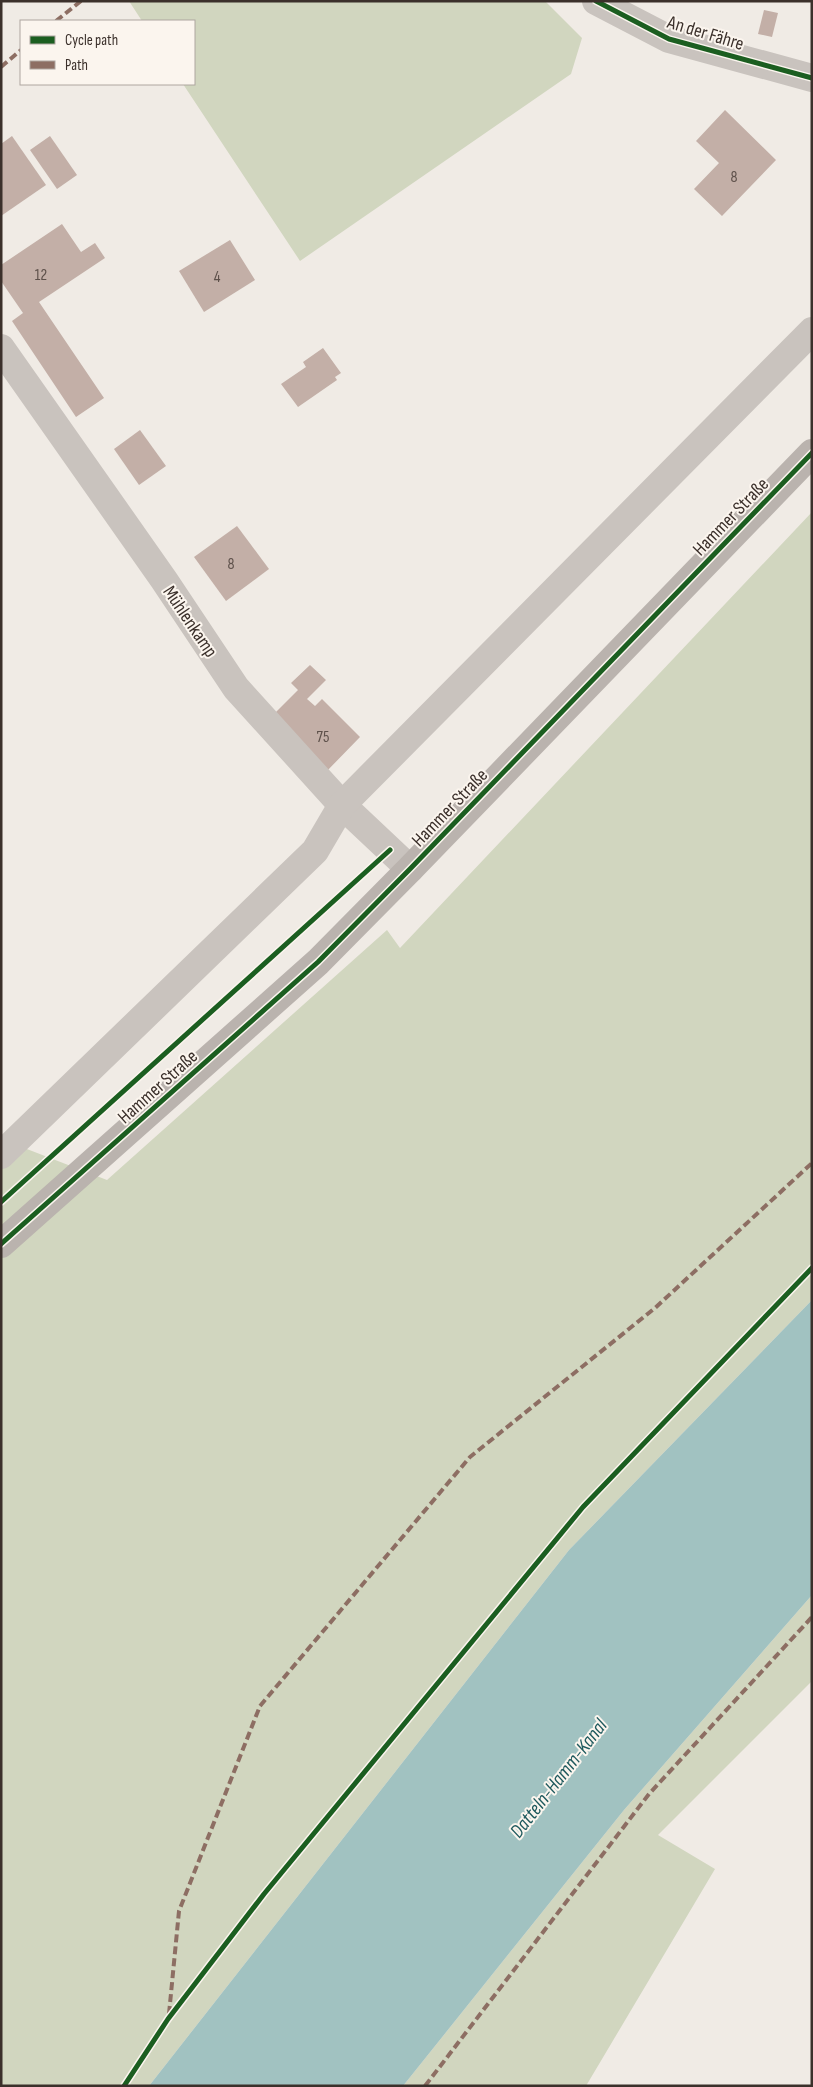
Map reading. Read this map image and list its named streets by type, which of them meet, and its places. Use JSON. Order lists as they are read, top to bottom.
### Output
{
  "streets": {
    "main road": ["Hammer Straße"],
    "street": ["An der Fähre", "Mühlenkamp"]
  },
  "crossings": [
    ["Hammer Straße", "Mühlenkamp"]
  ],
  "water": ["Datteln-Hamm-Kanal"],
  "house_numbers": [
    "8",
    "12",
    "4",
    "8",
    "75"
  ],
  "legend": ["Cycle path", "Path"]
}
